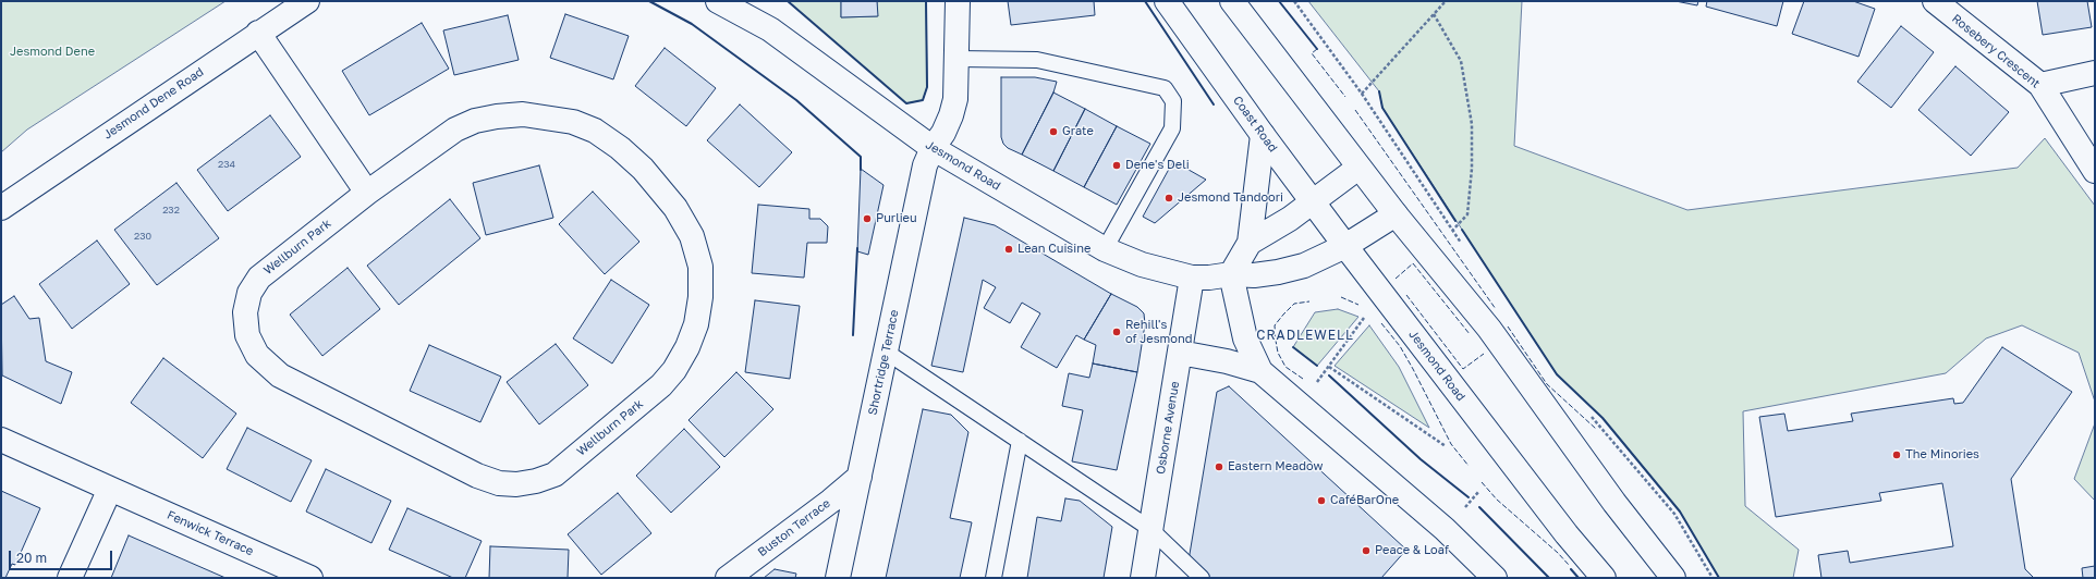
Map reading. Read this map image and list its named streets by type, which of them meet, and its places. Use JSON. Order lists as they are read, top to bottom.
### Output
{
  "streets": {
    "main road": [
      "Rosebery Crescent",
      "Jesmond Dene Road",
      "Coast Road",
      "Jesmond Road",
      "Wellburn Park",
      "Shortridge Terrace",
      "Osborne Avenue",
      "Buston Terrace",
      "Fenwick Terrace"
    ]
  },
  "crossings": [
    ["Coast Road", "Jesmond Road"],
    ["Jesmond Road", "Shortridge Terrace"],
    ["Jesmond Road", "Osborne Avenue"],
    ["Shortridge Terrace", "Buston Terrace"]
  ],
  "districts": ["CRADLEWELL"],
  "parks": ["Jesmond Dene"],
  "places": [
    "Grate",
    "Dene's Deli",
    "Jesmond Tandoori",
    "Purlieu",
    "Lean Cuisine",
    "Rehill's of Jesmond",
    "The Minories",
    "Eastern Meadow",
    "CaféBarOne",
    "Peace & Loaf"
  ],
  "house_numbers": ["234", "232", "230"],
  "scale_bar": "20 m"
}
